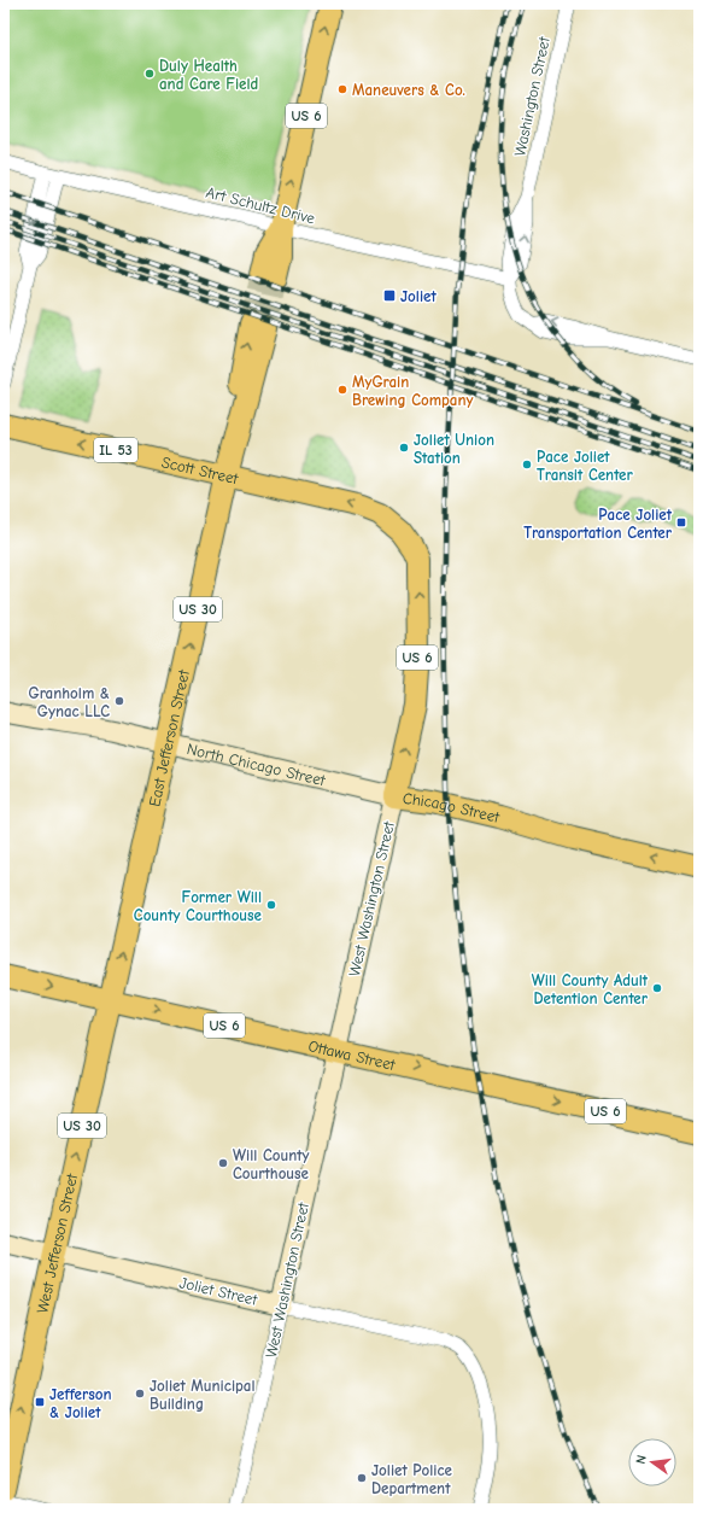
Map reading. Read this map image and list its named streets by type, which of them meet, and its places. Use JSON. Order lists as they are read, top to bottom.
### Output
{
  "streets": {
    "main road": [
      "US 6",
      "IL 53",
      "Scott Street",
      "US 30",
      "East Jefferson Street",
      "Chicago Street",
      "Ottawa Street",
      "West Jefferson Street"
    ],
    "street": [
      "Washington Street",
      "Art Schultz Drive",
      "North Chicago Street",
      "West Washington Street",
      "Joliet Street"
    ]
  },
  "crossings": [
    ["Washington Street", "Art Schultz Drive"],
    ["US 6", "Art Schultz Drive"],
    ["Scott Street", "East Jefferson Street"],
    ["Scott Street", "North Chicago Street"],
    ["Scott Street", "Chicago Street"],
    ["Scott Street", "West Washington Street"],
    ["East Jefferson Street", "North Chicago Street"],
    ["East Jefferson Street", "Ottawa Street"],
    ["East Jefferson Street", "West Jefferson Street"],
    ["North Chicago Street", "Chicago Street"],
    ["North Chicago Street", "West Washington Street"],
    ["Chicago Street", "West Washington Street"],
    ["West Washington Street", "Ottawa Street"],
    ["West Washington Street", "Joliet Street"],
    ["Ottawa Street", "West Jefferson Street"],
    ["West Jefferson Street", "Joliet Street"]
  ],
  "one_way": [
    "East Jefferson Street",
    "Chicago Street",
    "Ottawa Street",
    "West Jefferson Street"
  ],
  "places": {
    "other": [
      "Duly Health and Care Field",
      "Maneuvers & Co.",
      "MyGrain Brewing Company",
      "Joliet Union Station",
      "Pace Joliet Transit Center",
      "Granholm & Gynac LLC",
      "Former Will County Courthouse",
      "Will County Adult Detention Center",
      "Will County Courthouse",
      "Joliet Municipal Building",
      "Joliet Police Department"
    ],
    "transit": ["Joliet", "Pace Joliet Transportation Center", "Jefferson & Joliet"]
  },
  "north": "left"
}
